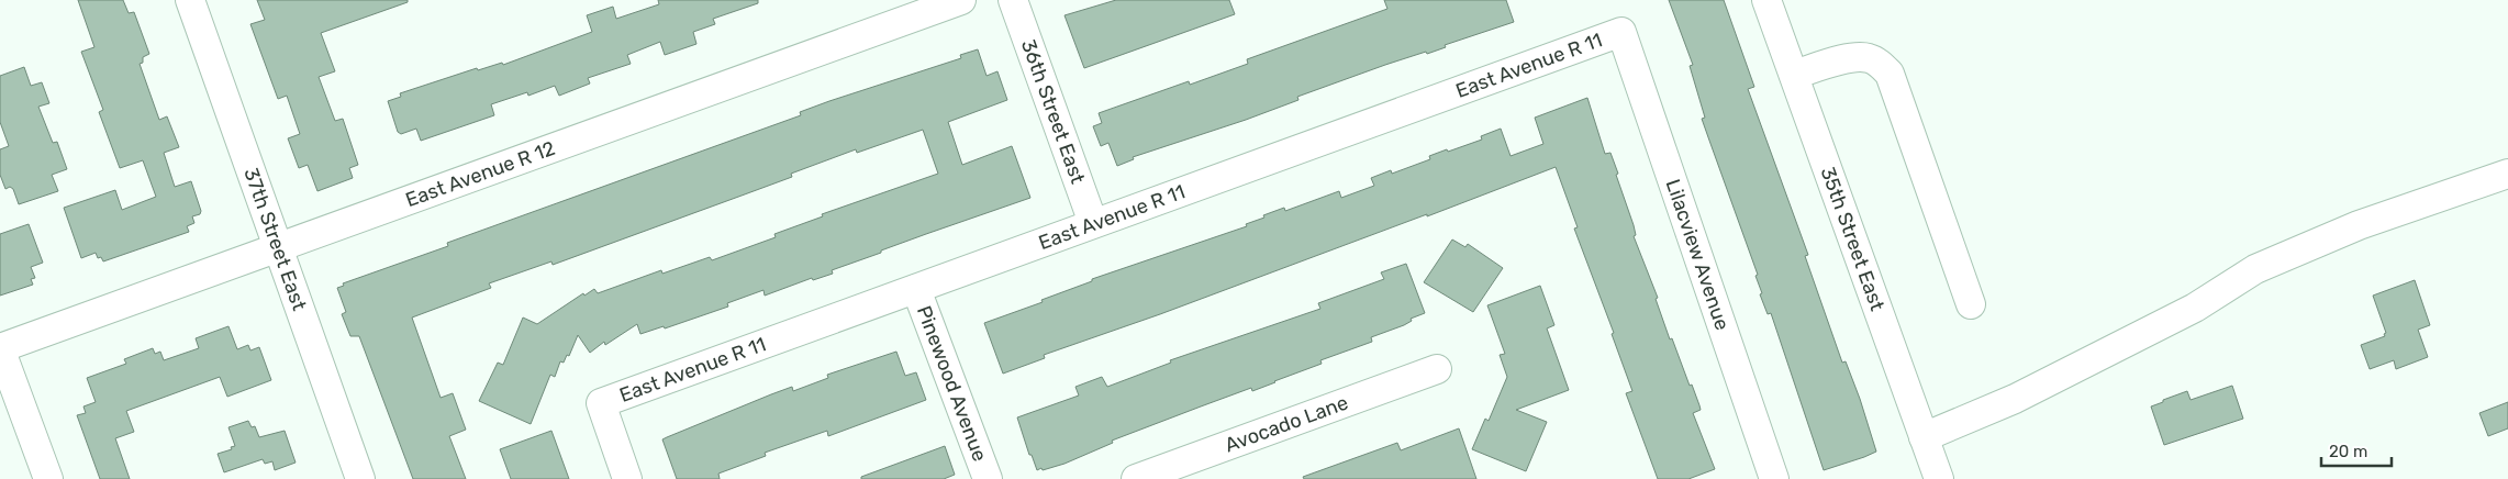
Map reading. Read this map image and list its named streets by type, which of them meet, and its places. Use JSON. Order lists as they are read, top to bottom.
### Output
{
  "streets": {
    "street": [
      "East Avenue R 11",
      "36th Street East",
      "East Avenue R 12",
      "37th Street East",
      "35th Street East",
      "Lilacview Avenue",
      "Pinewood Avenue",
      "Avocado Lane"
    ]
  },
  "crossings": [
    ["East Avenue R 11", "36th Street East"],
    ["East Avenue R 11", "Lilacview Avenue"],
    ["East Avenue R 11", "Pinewood Avenue"],
    ["East Avenue R 12", "37th Street East"]
  ],
  "scale_bar": "20 m"
}
